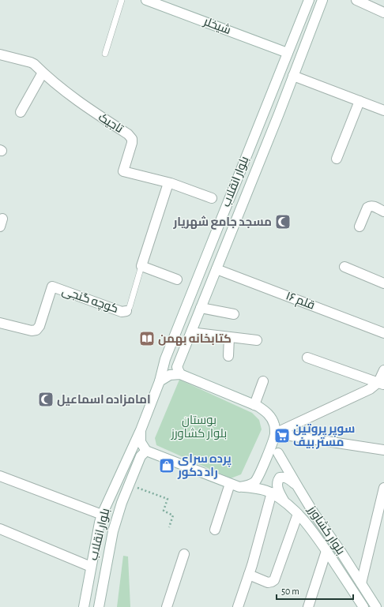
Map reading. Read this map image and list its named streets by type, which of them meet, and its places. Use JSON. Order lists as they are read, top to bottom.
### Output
{
  "streets": {
    "street": [
      "شیخلر",
      "تاجیک",
      "بلوار انقلاب",
      "کوچه گنجی",
      "قلم ۱۶",
      "بلوار کشاورز"
    ]
  },
  "crossings": [
    ["شیخلر", "بلوار انقلاب"],
    ["بلوار انقلاب", "قلم ۱۶"],
    ["بلوار انقلاب", "بلوار کشاورز"]
  ],
  "parks": ["بوستان بلوار کشاورز"],
  "places": {
    "mosque": ["مسجد جامع شهریار", "امامزاده اسماعیل"],
    "library": ["کتابخانه بهمن"],
    "supermarket": ["سوپر پروتین مستر بیف"],
    "shop": ["پرده سرای راد دکور"]
  },
  "scale_bar": "50 m"
}
